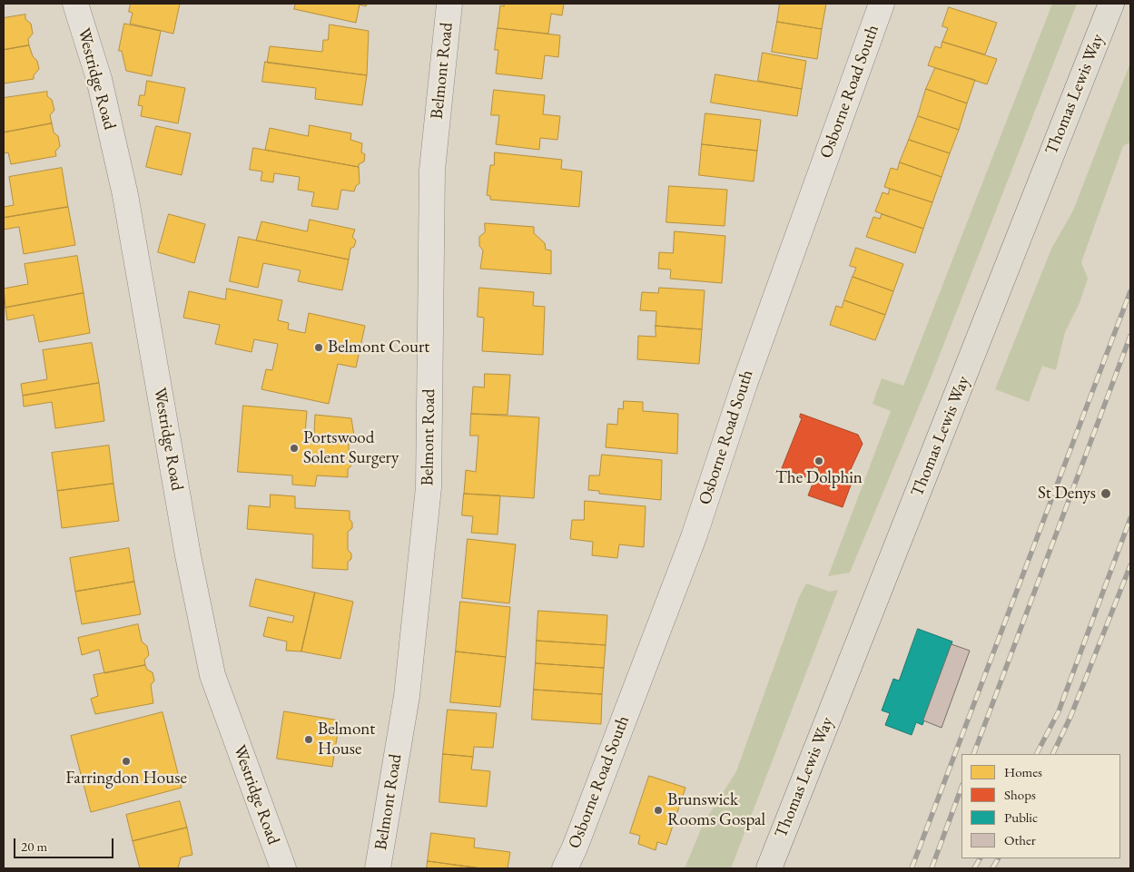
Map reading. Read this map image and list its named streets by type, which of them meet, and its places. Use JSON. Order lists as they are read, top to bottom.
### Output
{
  "streets": {
    "main road": ["Thomas Lewis Way"],
    "street": ["Belmont Road", "Westridge Road", "Osborne Road South"]
  },
  "places": [
    "Belmont Court",
    "Portswood Solent Surgery",
    "The Dolphin",
    "St Denys",
    "Belmont House",
    "Farringdon House",
    "Brunswick Rooms Gospal"
  ],
  "legend": [
    "Homes",
    "Shops",
    "Public",
    "Other"
  ],
  "scale_bar": "20 m"
}
